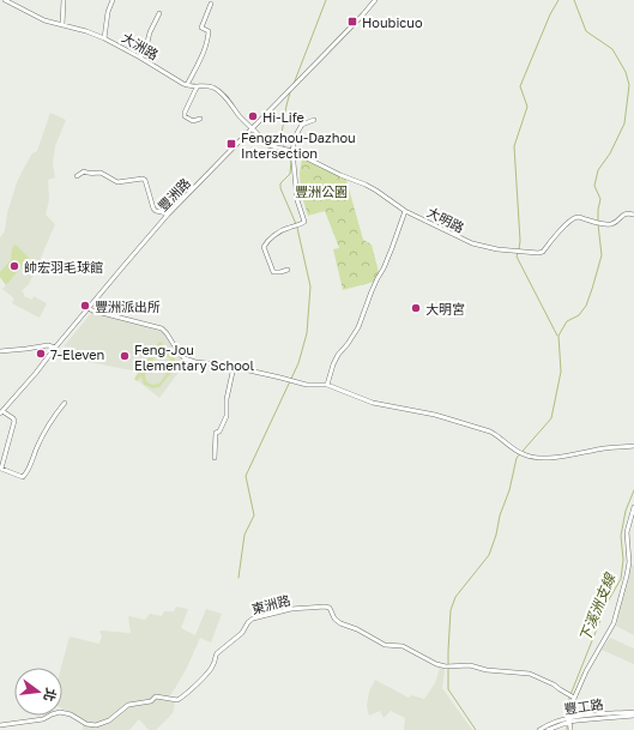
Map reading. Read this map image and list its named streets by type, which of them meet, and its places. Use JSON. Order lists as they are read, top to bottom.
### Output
{
  "streets": {
    "street": [
      "大洲路",
      "豐洲路",
      "大明路",
      "東洲路",
      "豐工路"
    ]
  },
  "crossings": [
    ["大洲路", "豐洲路"],
    ["大洲路", "大明路"],
    ["豐洲路", "大明路"]
  ],
  "water": ["下溪洲支線"],
  "parks": ["豐洲公園"],
  "places": {
    "transit": ["Houbicuo", "Fengzhou-Dazhou Intersection"],
    "other": [
      "Hi-Life",
      "帥宏羽毛球館",
      "豐洲派出所",
      "大明宮",
      "7-Eleven",
      "Feng-Jou Elementary School"
    ]
  },
  "north": "right"
}
